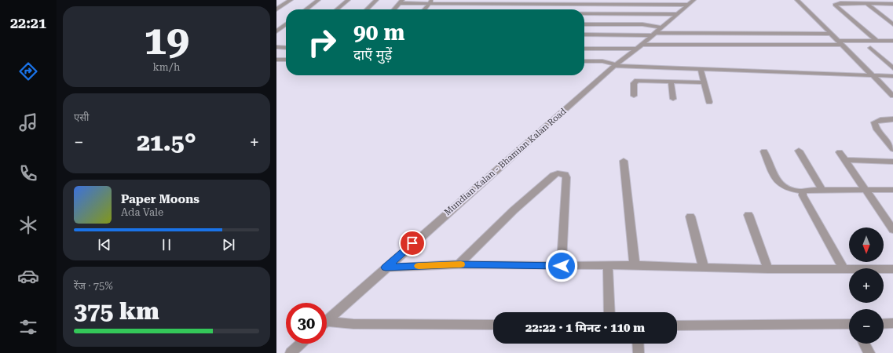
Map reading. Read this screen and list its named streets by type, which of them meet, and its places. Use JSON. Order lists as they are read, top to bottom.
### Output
{
  "streets": {
    "street": ["Mundian Kalan - Bhamian Kalan Road"]
  },
  "north": "bottom",
  "page": {
    "tabs": "22:21",
    "tile": [
      ["19", "km/h"],
      "एसी",
      ["रेंज · 75%", "375 km"]
    ],
    "turn": ["90 m", "दाएँ मुड़ें"],
    "heat": ["−", "21.5°", "+"],
    "song": ["Paper Moons", "Ada Vale"],
    "map_buttons": ["+", "−"],
    "limit": "30",
    "trip": "22:22 · 1 मिनट · 110 m"
  }
}
